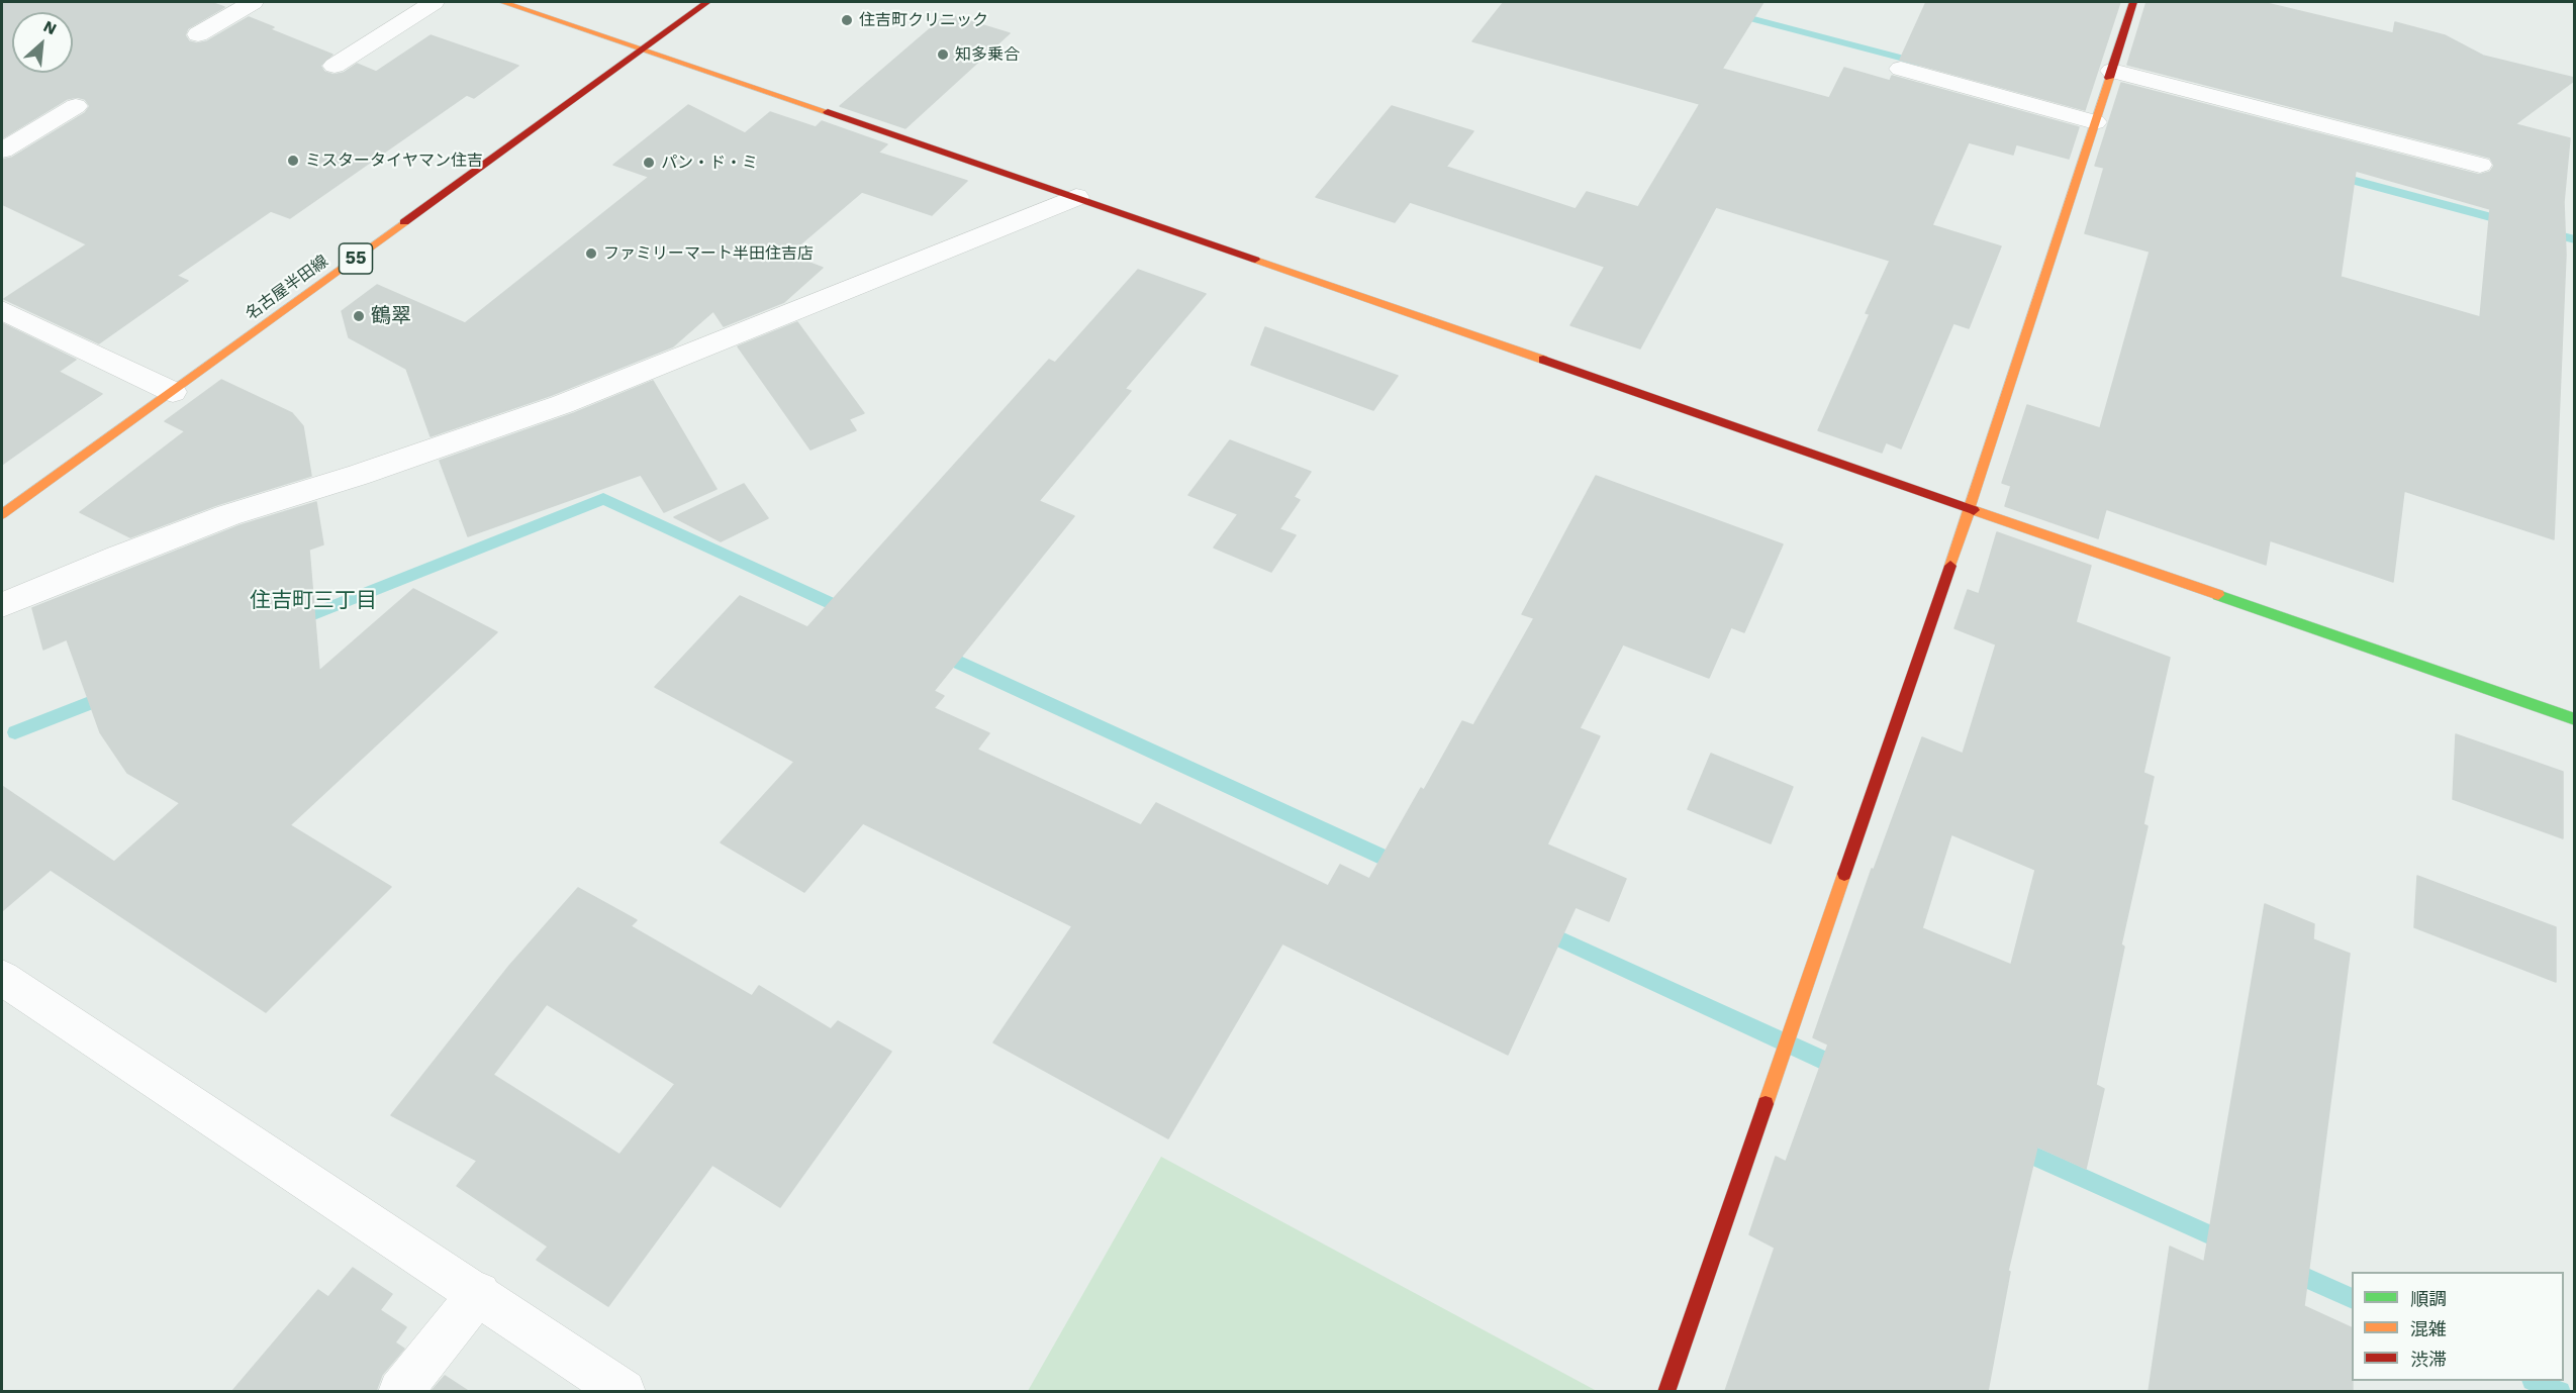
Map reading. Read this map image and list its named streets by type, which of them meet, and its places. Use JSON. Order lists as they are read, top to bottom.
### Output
{
  "streets": {
    "street": ["55", "名古屋半田線"]
  },
  "districts": ["住吉町三丁目"],
  "places": [
    "住吉町クリニック",
    "知多乗合",
    "ミスタータイヤマン住吉",
    "パン・ド・ミ",
    "ファミリーマート半田住吉店",
    "鶴翠"
  ],
  "legend": ["順調", "混雑", "渋滞"],
  "north": "top right"
}
